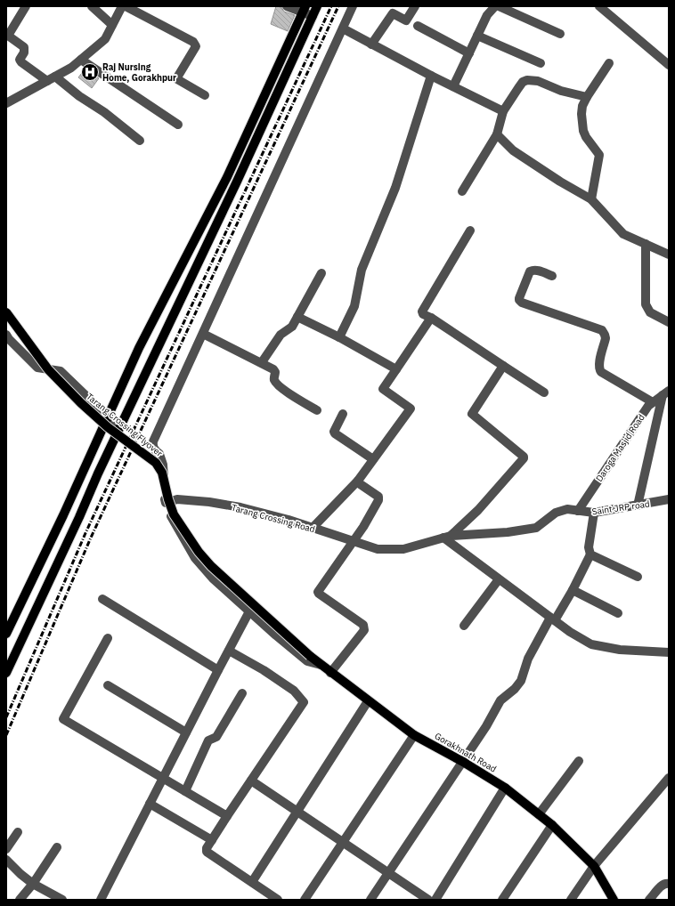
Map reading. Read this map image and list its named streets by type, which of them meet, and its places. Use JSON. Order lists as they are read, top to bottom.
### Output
{
  "streets": {
    "main road": ["Tarang Crossing Flyover", "Gorakhnath Road"],
    "street": ["Daroga Masjid Road", "Saint JRP road", "Tarang Crossing Road"]
  },
  "crossings": [
    ["Tarang Crossing Flyover", "Gorakhnath Road"],
    ["Daroga Masjid Road", "Saint JRP road"],
    ["Saint JRP road", "Tarang Crossing Road"]
  ],
  "places": {
    "hospital": ["Raj Nursing Home, Gorakhpur"]
  }
}
